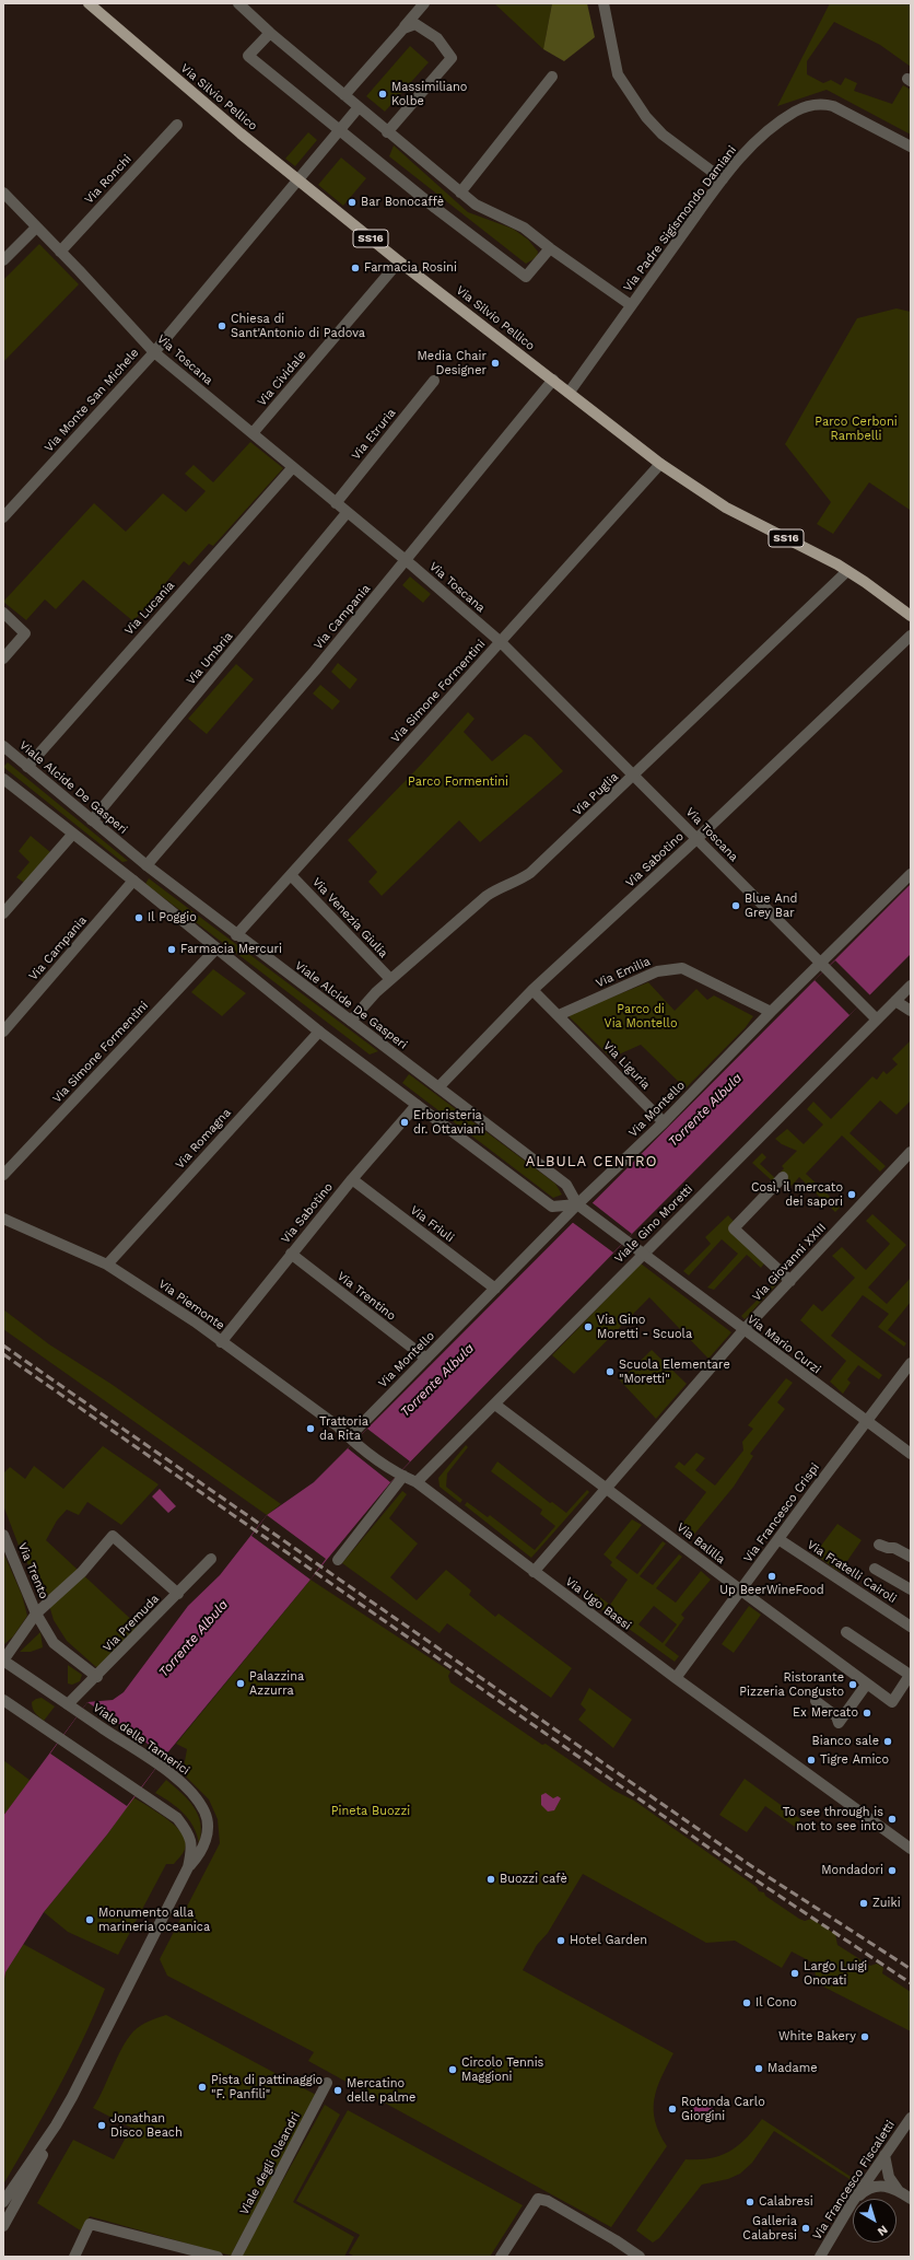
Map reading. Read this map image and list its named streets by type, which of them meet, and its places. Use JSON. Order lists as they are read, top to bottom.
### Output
{
  "streets": {
    "main road": ["Via Silvio Pellico", "SS16"],
    "street": [
      "Via Ronchi",
      "Via Padre Sigismondo Damiani",
      "Via Toscana",
      "Via Cividale",
      "Via Monte San Michele",
      "Via Etruria",
      "Via Lucania",
      "Via Campania",
      "Via Umbria",
      "Via Simone Formentini",
      "Viale Alcide De Gasperi",
      "Via Puglia",
      "Via Sabotino",
      "Via Venezia Giulia",
      "Via Emilia",
      "Via Liguria",
      "Via Montello",
      "Via Romagna",
      "Via Friuli",
      "Viale Gino Moretti",
      "Via Giovanni XXIII",
      "Via Trentino",
      "Via Piemonte",
      "Via Mario Curzi",
      "Via Francesco Crispi",
      "Via Balilla",
      "Via Trento",
      "Via Fratelli Cairoli",
      "Via Ugo Bassi",
      "Via Premuda",
      "Viale delle Tamerici",
      "Viale degli Oleandri",
      "Via Francesco Fiscaletti"
    ]
  },
  "crossings": [
    ["Via Silvio Pellico", "Via Padre Sigismondo Damiani"],
    ["Via Silvio Pellico", "Via Cividale"],
    ["Via Silvio Pellico", "Via Monte San Michele"],
    ["Via Silvio Pellico", "Via Campania"],
    ["Via Silvio Pellico", "Via Simone Formentini"],
    ["Via Silvio Pellico", "Via Puglia"],
    ["Via Ronchi", "Via Toscana"],
    ["Via Toscana", "Via Cividale"],
    ["Via Toscana", "Via Monte San Michele"],
    ["Via Toscana", "Via Etruria"],
    ["Via Toscana", "Via Lucania"],
    ["Via Toscana", "Via Campania"],
    ["Via Toscana", "Via Umbria"],
    ["Via Toscana", "Via Simone Formentini"],
    ["Via Toscana", "Via Puglia"],
    ["Via Toscana", "Via Sabotino"],
    ["Via Toscana", "Via Montello"],
    ["Via Toscana", "Viale Gino Moretti"],
    ["Via Lucania", "Viale Alcide De Gasperi"],
    ["Via Campania", "Viale Alcide De Gasperi"],
    ["Via Umbria", "Viale Alcide De Gasperi"],
    ["Via Simone Formentini", "Viale Alcide De Gasperi"],
    ["Via Simone Formentini", "Via Venezia Giulia"],
    ["Viale Alcide De Gasperi", "Via Puglia"],
    ["Viale Alcide De Gasperi", "Via Sabotino"],
    ["Viale Alcide De Gasperi", "Via Montello"],
    ["Viale Alcide De Gasperi", "Viale Gino Moretti"],
    ["Viale Alcide De Gasperi", "Via Mario Curzi"],
    ["Via Puglia", "Via Venezia Giulia"],
    ["Via Sabotino", "Via Liguria"],
    ["Via Sabotino", "Via Friuli"],
    ["Via Sabotino", "Via Trentino"],
    ["Via Sabotino", "Via Piemonte"],
    ["Via Emilia", "Via Liguria"],
    ["Via Emilia", "Via Montello"],
    ["Via Liguria", "Via Montello"],
    ["Via Montello", "Via Friuli"],
    ["Via Montello", "Via Trentino"],
    ["Via Montello", "Via Piemonte"],
    ["Via Montello", "Via Ugo Bassi"],
    ["Via Romagna", "Via Piemonte"],
    ["Viale Gino Moretti", "Via Mario Curzi"],
    ["Viale Gino Moretti", "Via Balilla"],
    ["Viale Gino Moretti", "Via Ugo Bassi"],
    ["Via Giovanni XXIII", "Via Mario Curzi"],
    ["Via Giovanni XXIII", "Via Balilla"],
    ["Via Giovanni XXIII", "Via Ugo Bassi"],
    ["Via Piemonte", "Via Ugo Bassi"],
    ["Via Mario Curzi", "Via Francesco Crispi"],
    ["Via Francesco Crispi", "Via Balilla"],
    ["Via Francesco Crispi", "Via Fratelli Cairoli"],
    ["Via Francesco Crispi", "Via Ugo Bassi"],
    ["Via Trento", "Viale delle Tamerici"],
    ["Via Premuda", "Viale delle Tamerici"]
  ],
  "districts": ["ALBULA CENTRO"],
  "water": ["Torrente Albula"],
  "parks": [
    "Parco Cerboni Rambelli",
    "Parco Formentini",
    "Parco di Via Montello",
    "Pineta Buozzi"
  ],
  "places": [
    "Massimiliano Kolbe",
    "Bar Bonocaffè",
    "Farmacia Rosini",
    "Chiesa di Sant'Antonio di Padova",
    "Media Chair Designer",
    "Blue And Grey Bar",
    "Il Poggio",
    "Farmacia Mercuri",
    "Erboristeria dr. Ottaviani",
    "Così, il mercato dei sapori",
    "Via Gino Moretti - Scuola",
    "Scuola Elementare \"Moretti\"",
    "Trattoria da Rita",
    "Up BeerWineFood",
    "Palazzina Azzurra",
    "Ristorante Pizzeria Congusto",
    "Ex Mercato",
    "Bianco sale",
    "Tigre Amico",
    "To see through is not to see into",
    "Mondadori",
    "Buozzi cafè",
    "Zuiki",
    "Monumento alla marineria oceanica",
    "Hotel Garden",
    "Largo Luigi Onorati",
    "Il Cono",
    "White Bakery",
    "Madame",
    "Circolo Tennis Maggioni",
    "Pista di pattinaggio \"F. Panfili\"",
    "Mercatino delle palme",
    "Rotonda Carlo Giorgini",
    "Jonathan Disco Beach",
    "Calabresi",
    "Galleria Calabresi"
  ],
  "north": "bottom right"
}
